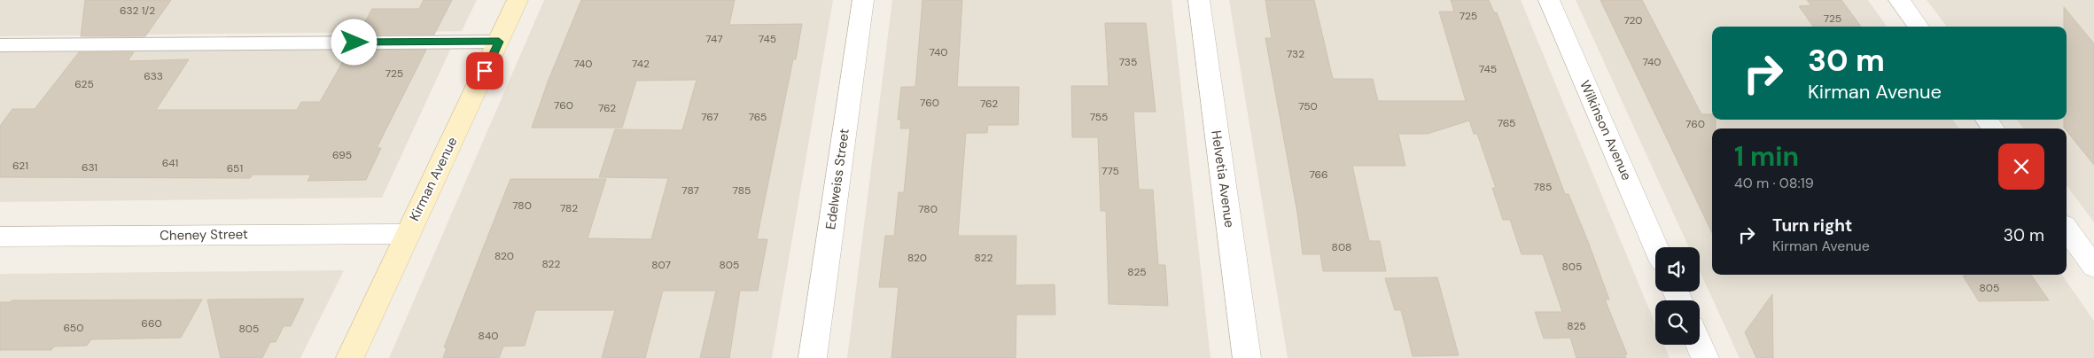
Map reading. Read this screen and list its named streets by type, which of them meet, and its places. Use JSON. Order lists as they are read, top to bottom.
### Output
{
  "streets": {
    "street": [
      "Wilkinson Avenue",
      "Kirman Avenue",
      "Edelweiss Street",
      "Helvetia Avenue",
      "Cheney Street"
    ]
  },
  "crossings": [
    ["Kirman Avenue", "Cheney Street"]
  ],
  "house_numbers": [
    "632 1/2",
    "725",
    "725",
    "720",
    "747",
    "745",
    "740",
    "732",
    "735",
    "740",
    "740",
    "742",
    "745",
    "725",
    "633",
    "625",
    "760",
    "762",
    "760",
    "750",
    "762",
    "767",
    "765",
    "755",
    "765",
    "760",
    "695",
    "641",
    "621",
    "631",
    "651",
    "775",
    "766",
    "785",
    "787",
    "785",
    "780",
    "782",
    "780",
    "808",
    "820",
    "820",
    "822",
    "822",
    "807",
    "805",
    "805",
    "825",
    "805",
    "660",
    "825",
    "650",
    "805",
    "840"
  ],
  "page": {
    "turn": ["30 m", "Kirman Avenue"],
    "heading": ["1 min", "40 m · 08:19"],
    "list": [
      {
        "name": "Turn right",
        "note": "Kirman Avenue",
        "value": "30 m"
      }
    ]
  }
}
